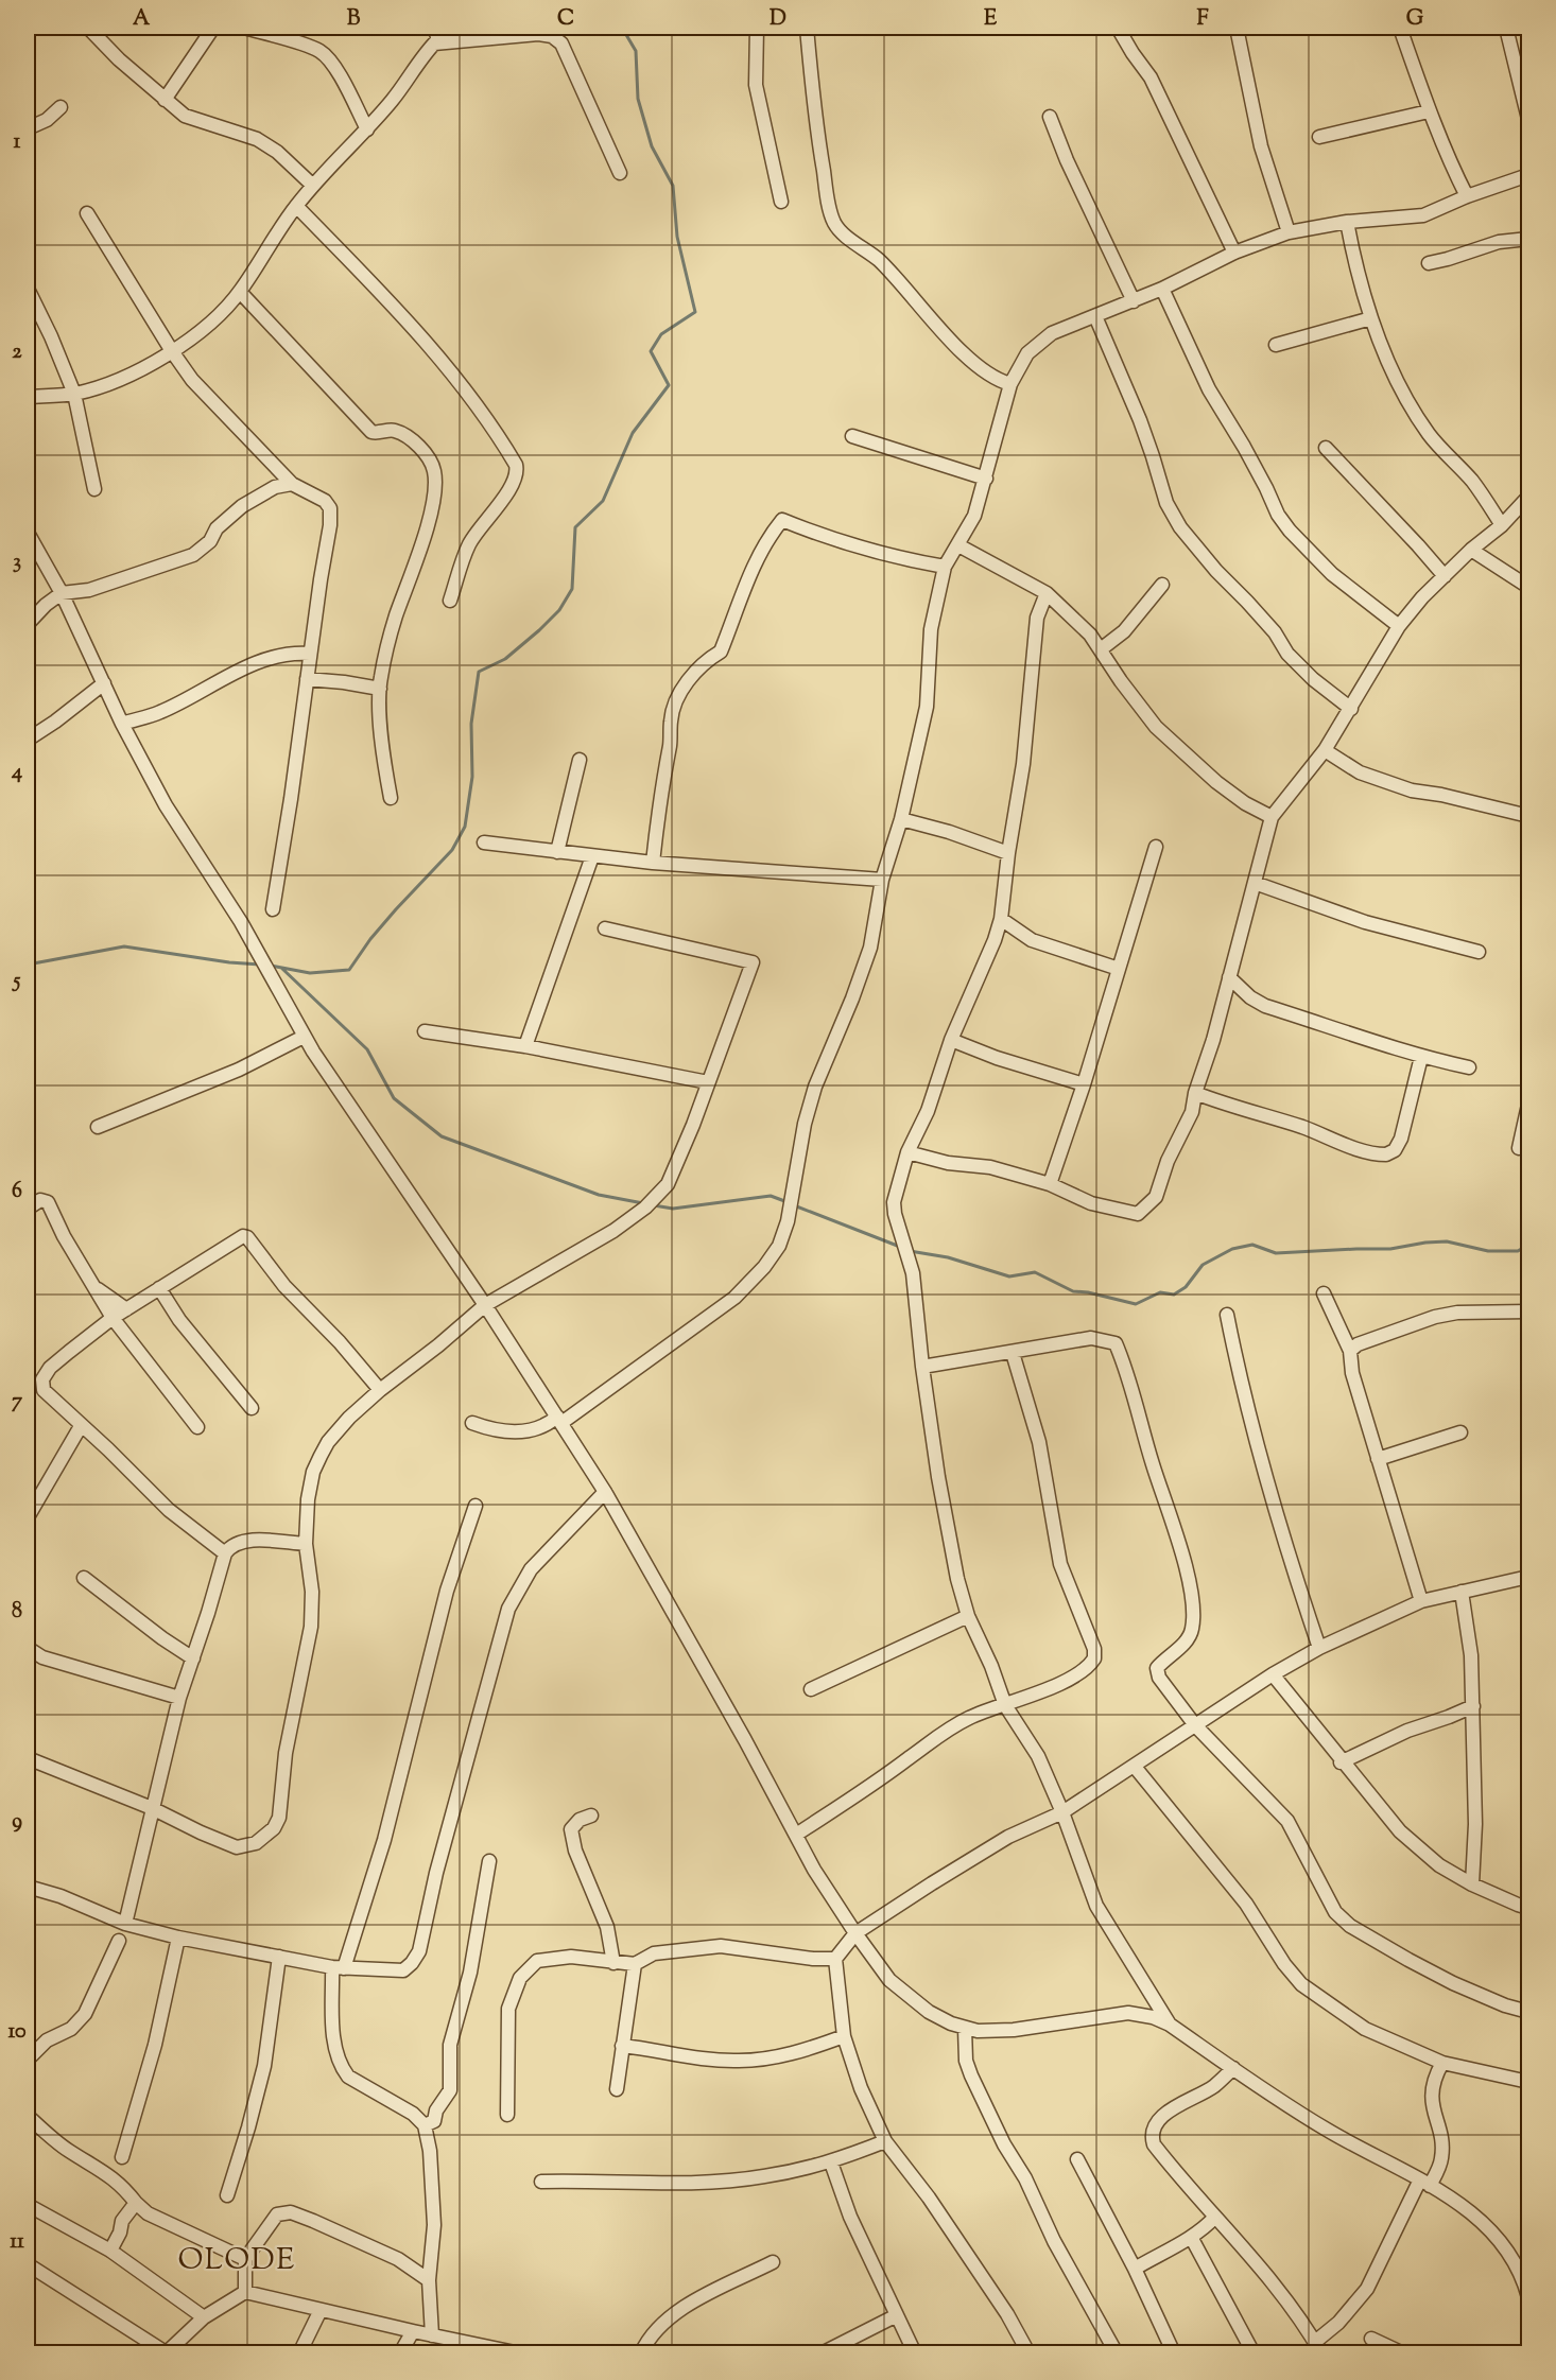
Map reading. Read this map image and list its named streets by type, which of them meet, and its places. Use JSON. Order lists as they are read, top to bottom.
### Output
{
  "districts": ["OLODE"],
  "grid": {
    "columns": [
      "A",
      "B",
      "C",
      "D",
      "E",
      "F",
      "G"
    ],
    "rows": [
      "1",
      "2",
      "3",
      "4",
      "5",
      "6",
      "7",
      "8",
      "9",
      "10",
      "11"
    ]
  }
}
